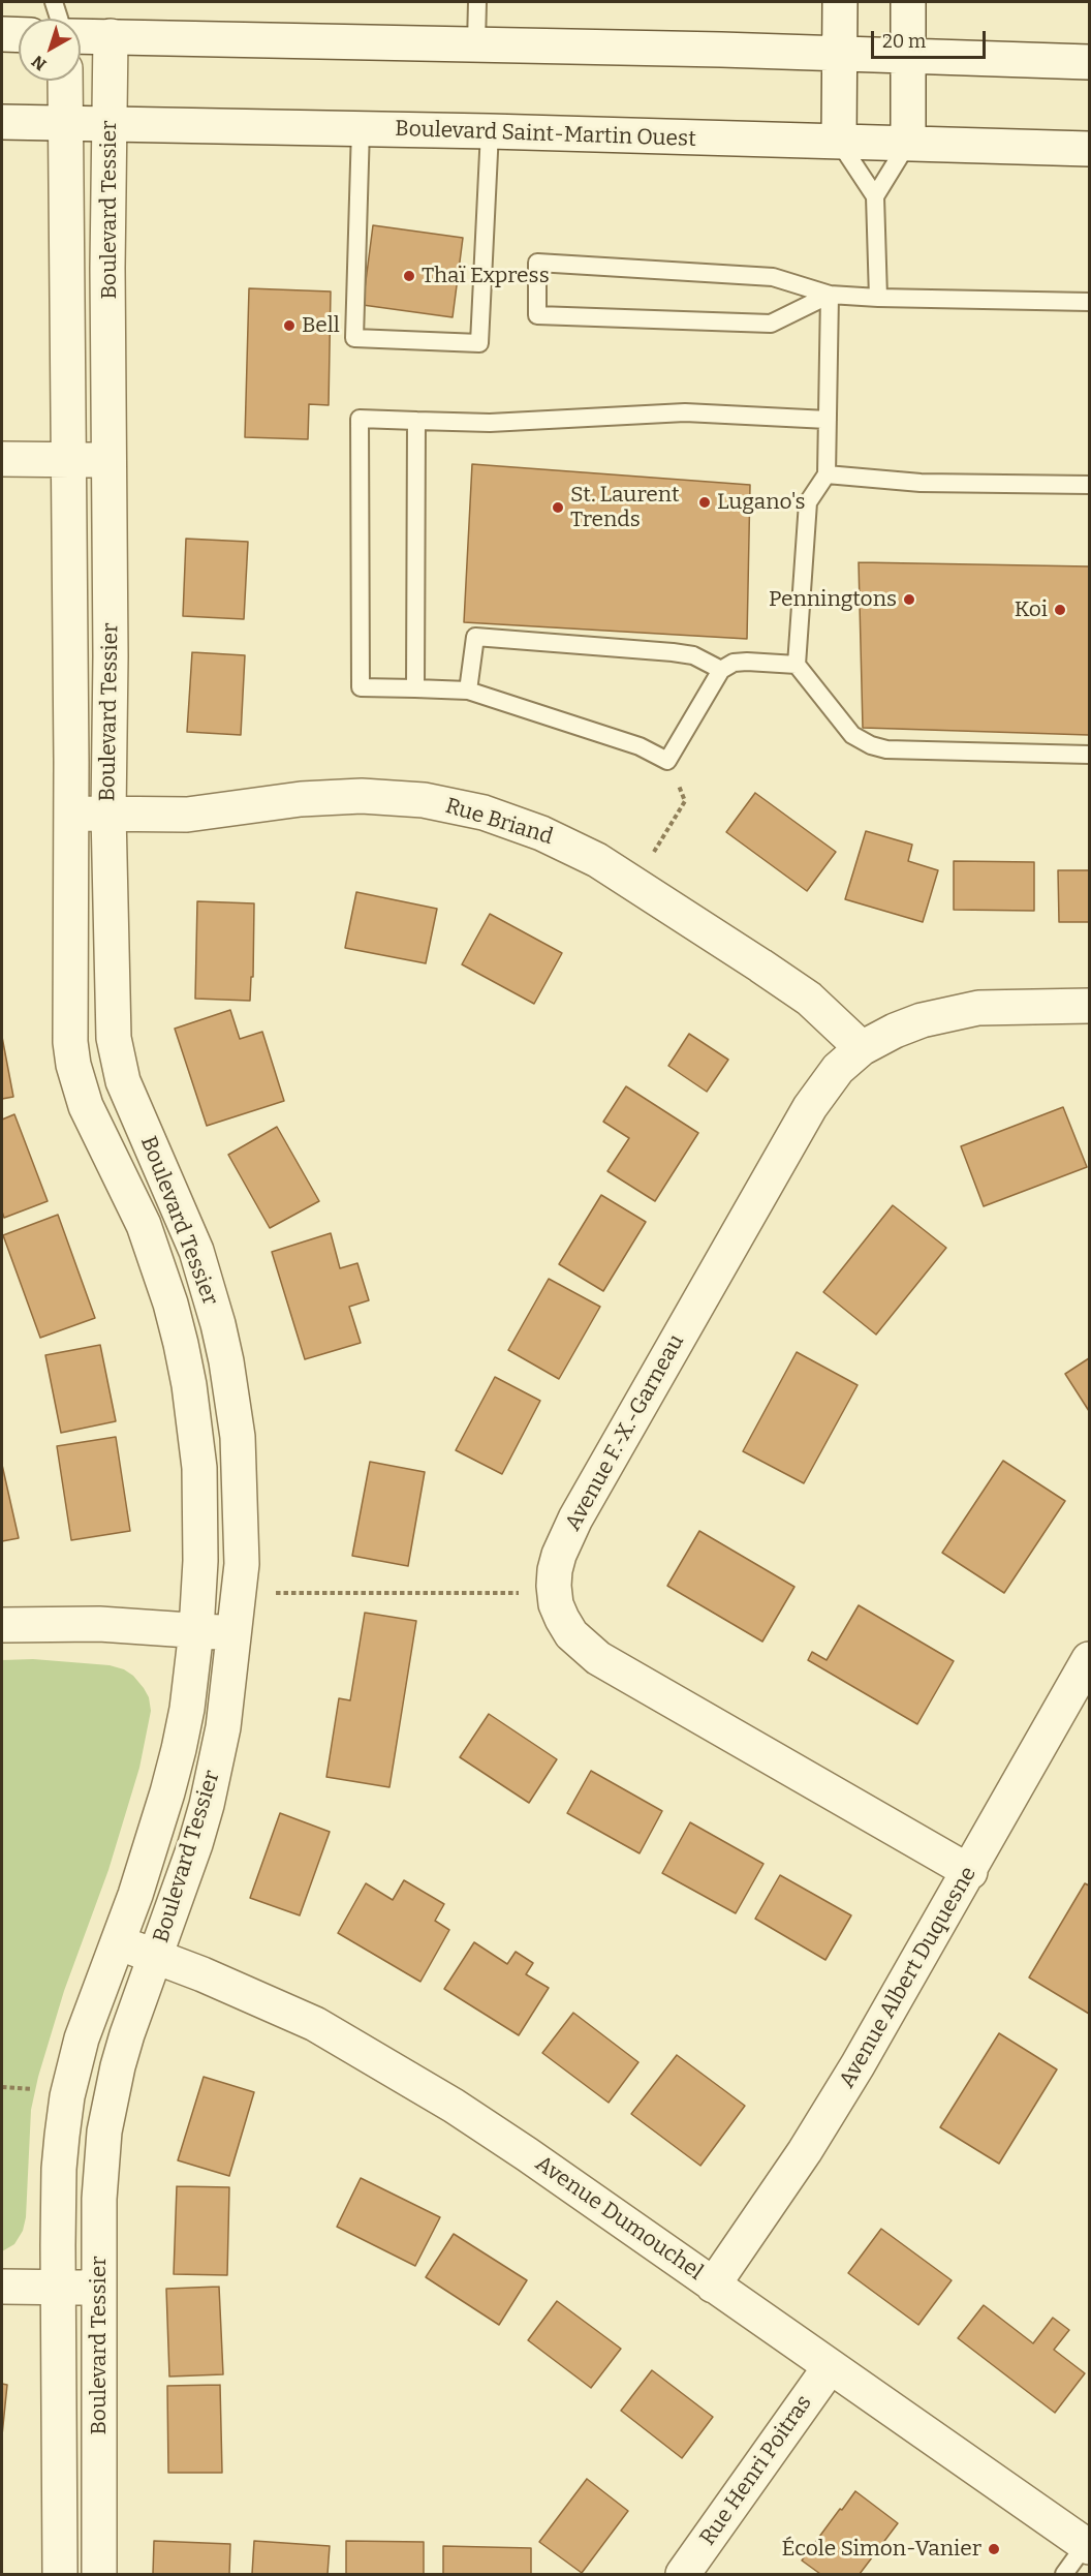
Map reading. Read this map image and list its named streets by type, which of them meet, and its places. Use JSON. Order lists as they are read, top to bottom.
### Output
{
  "streets": {
    "street": [
      "Boulevard Saint-Martin Ouest",
      "Boulevard Tessier",
      "Rue Briand",
      "Avenue F.-X.-Garneau",
      "Avenue Albert Duquesne",
      "Avenue Dumouchel",
      "Rue Henri Poitras"
    ]
  },
  "crossings": [
    ["Boulevard Saint-Martin Ouest", "Boulevard Tessier"],
    ["Boulevard Tessier", "Rue Briand"],
    ["Boulevard Tessier", "Avenue Dumouchel"],
    ["Rue Briand", "Avenue F.-X.-Garneau"],
    ["Avenue F.-X.-Garneau", "Avenue Albert Duquesne"],
    ["Avenue Albert Duquesne", "Avenue Dumouchel"],
    ["Avenue Dumouchel", "Rue Henri Poitras"]
  ],
  "places": [
    "Thaï Express",
    "Bell",
    "Lugano's",
    "St. Laurent Trends",
    "Penningtons",
    "Koi",
    "École Simon-Vanier"
  ],
  "scale_bar": "20 m",
  "north": "bottom left"
}
